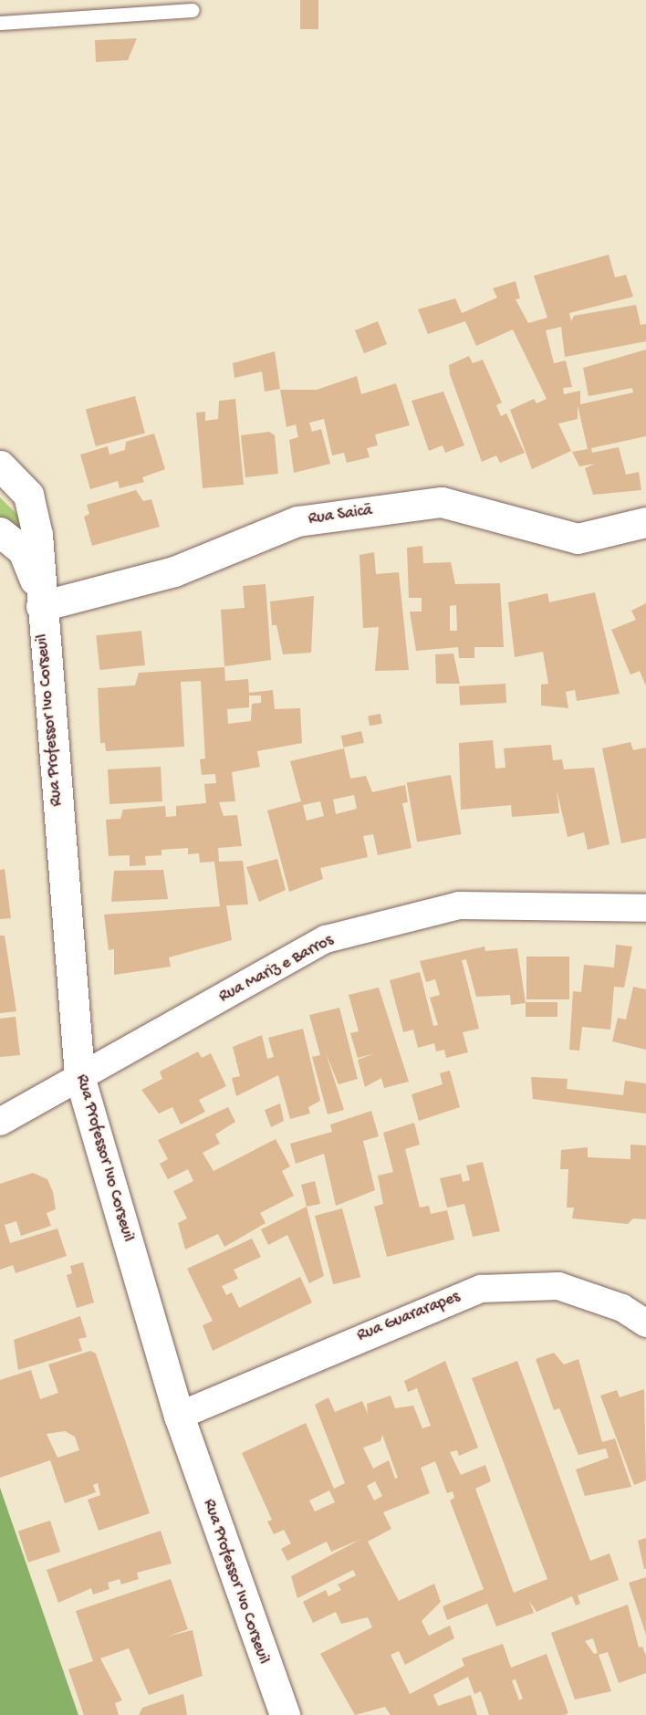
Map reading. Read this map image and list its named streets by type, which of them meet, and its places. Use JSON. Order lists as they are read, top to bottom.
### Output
{
  "streets": {
    "street": [
      "Rua Saicã",
      "Rua Professor Ivo Corseuil",
      "Rua Mariz e Barros",
      "Rua Guararapes"
    ]
  },
  "crossings": [
    ["Rua Saicã", "Rua Professor Ivo Corseuil"],
    ["Rua Professor Ivo Corseuil", "Rua Mariz e Barros"],
    ["Rua Professor Ivo Corseuil", "Rua Guararapes"]
  ]
}
